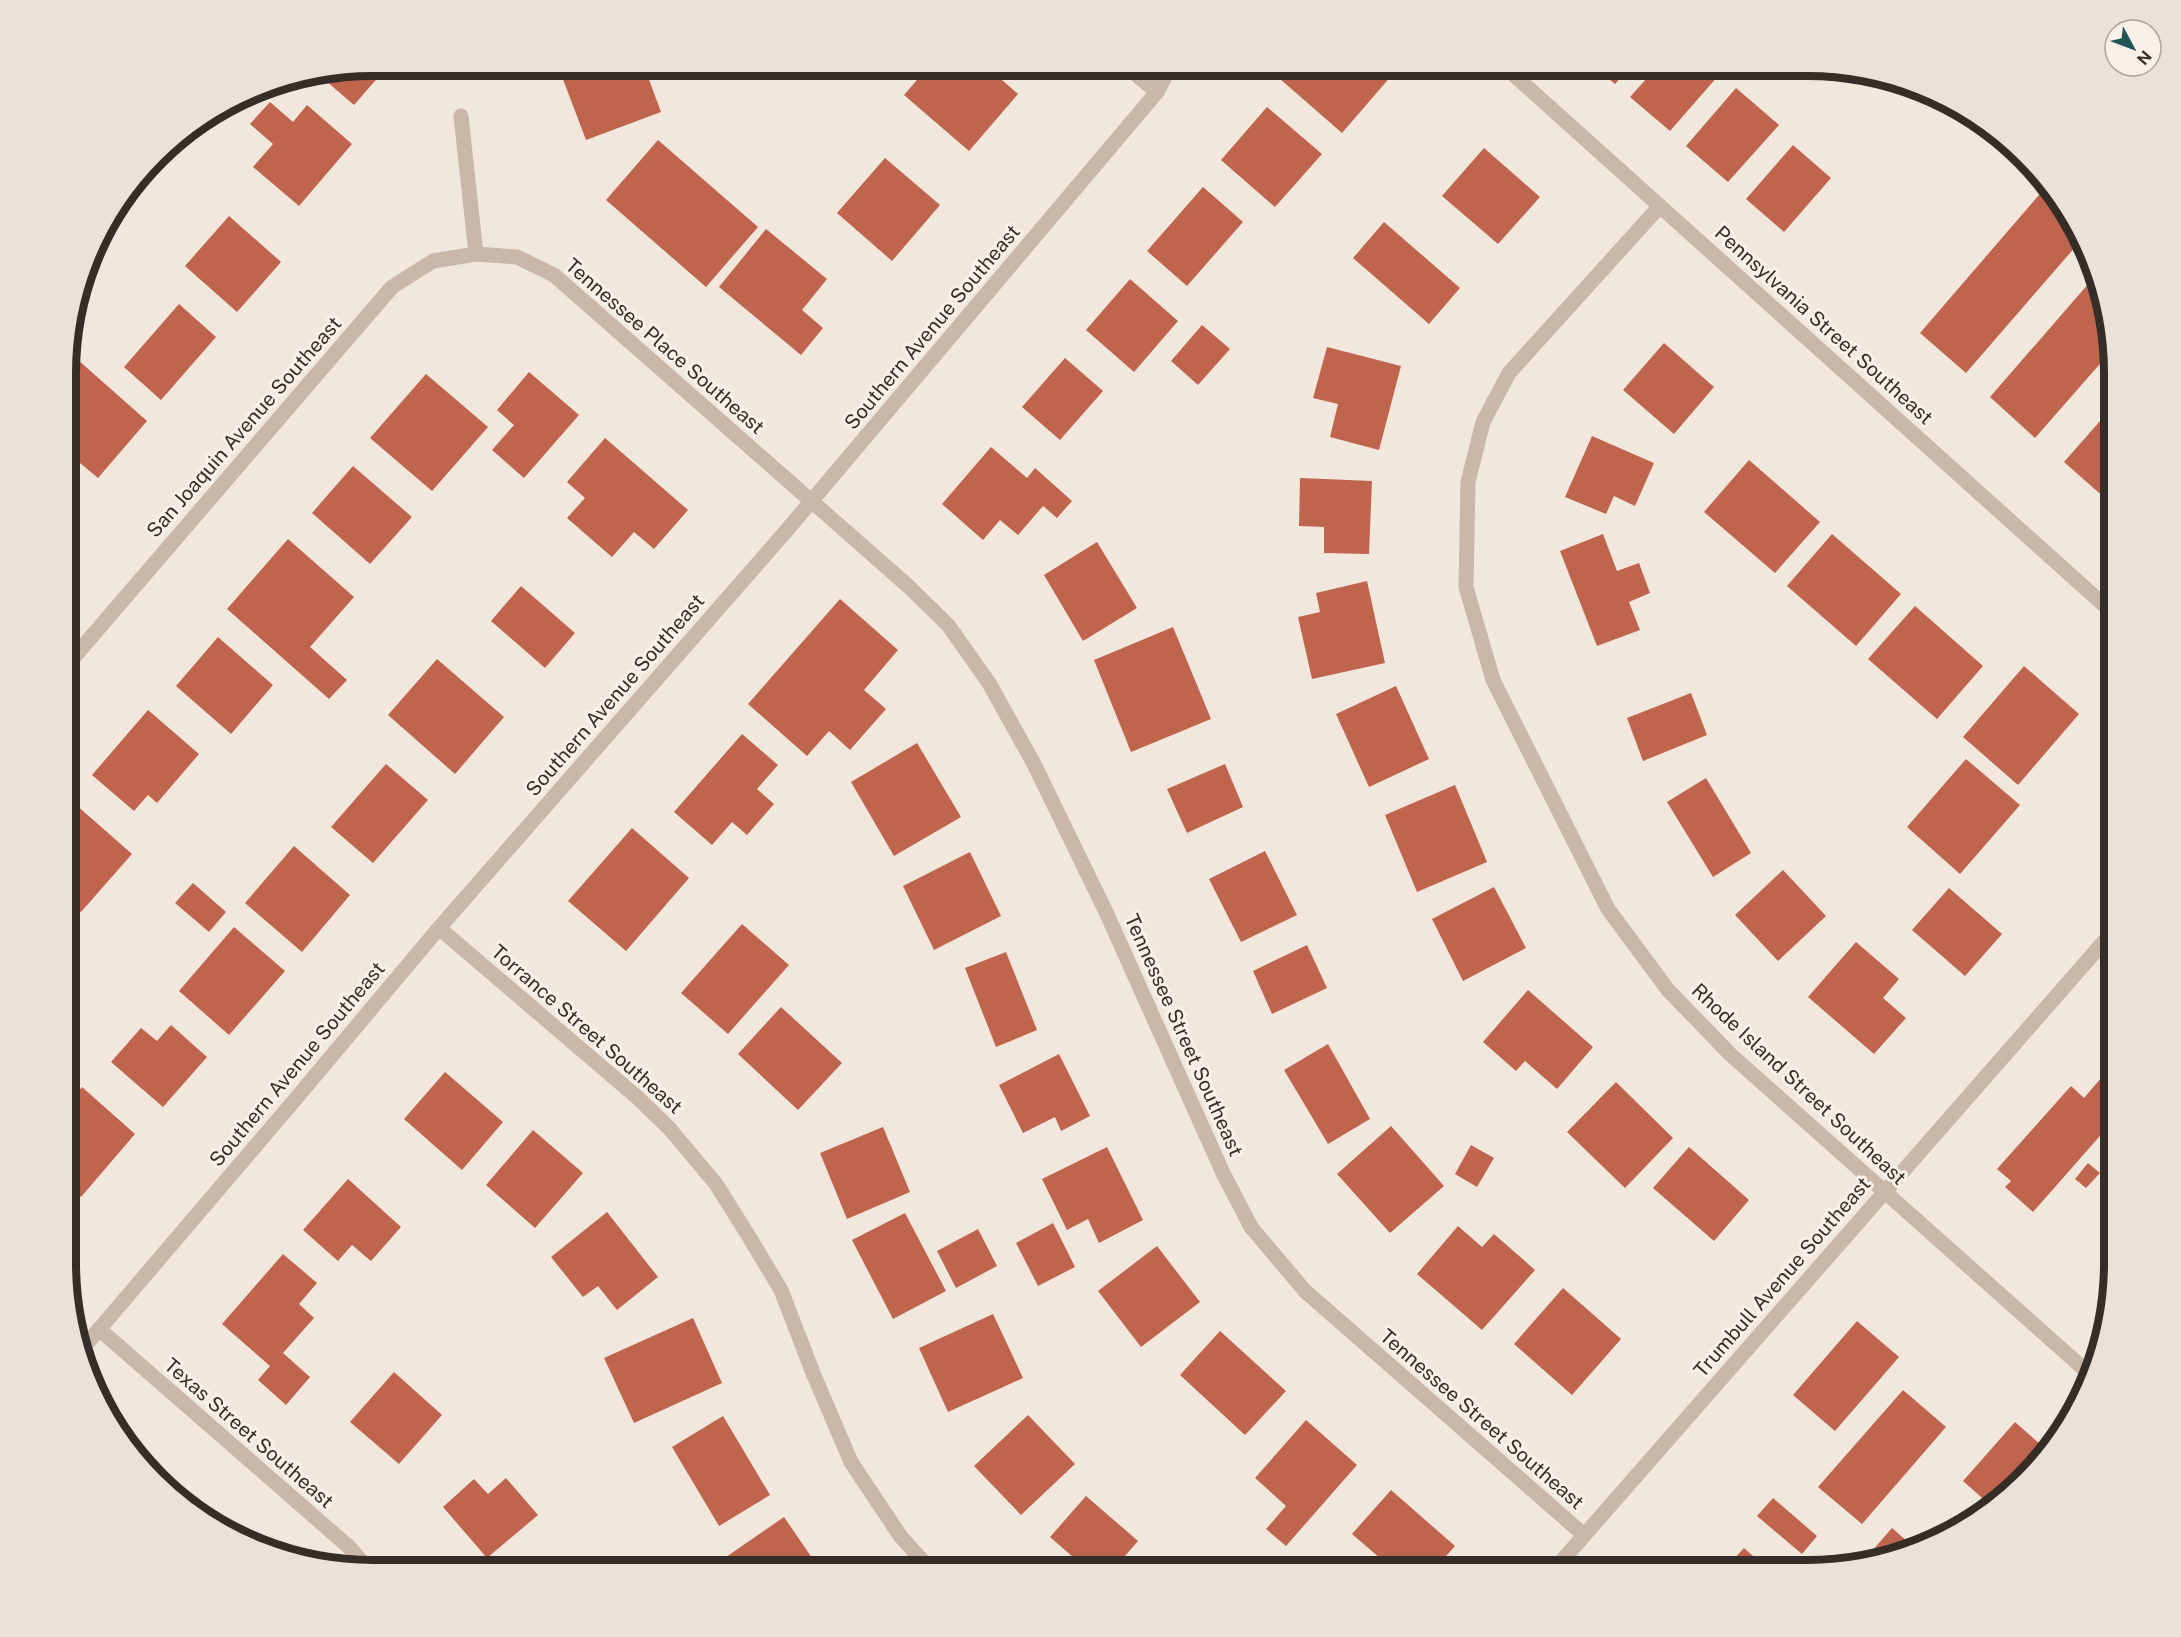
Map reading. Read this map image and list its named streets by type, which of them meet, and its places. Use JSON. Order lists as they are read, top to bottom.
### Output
{
  "streets": {
    "street": [
      "Pennsylvania Street Southeast",
      "Southern Avenue Southeast",
      "Tennessee Place Southeast",
      "San Joaquin Avenue Southeast",
      "Torrance Street Southeast",
      "Tennessee Street Southeast",
      "Rhode Island Street Southeast",
      "Trumbull Avenue Southeast",
      "Texas Street Southeast"
    ]
  },
  "crossings": [
    ["Pennsylvania Street Southeast", "Rhode Island Street Southeast"],
    ["Southern Avenue Southeast", "Tennessee Place Southeast"],
    ["Southern Avenue Southeast", "Torrance Street Southeast"],
    ["Southern Avenue Southeast", "Tennessee Street Southeast"],
    ["Southern Avenue Southeast", "Texas Street Southeast"],
    ["Tennessee Place Southeast", "San Joaquin Avenue Southeast"],
    ["Tennessee Place Southeast", "Tennessee Street Southeast"],
    ["Tennessee Street Southeast", "Trumbull Avenue Southeast"],
    ["Rhode Island Street Southeast", "Trumbull Avenue Southeast"]
  ],
  "north": "bottom right"
}
